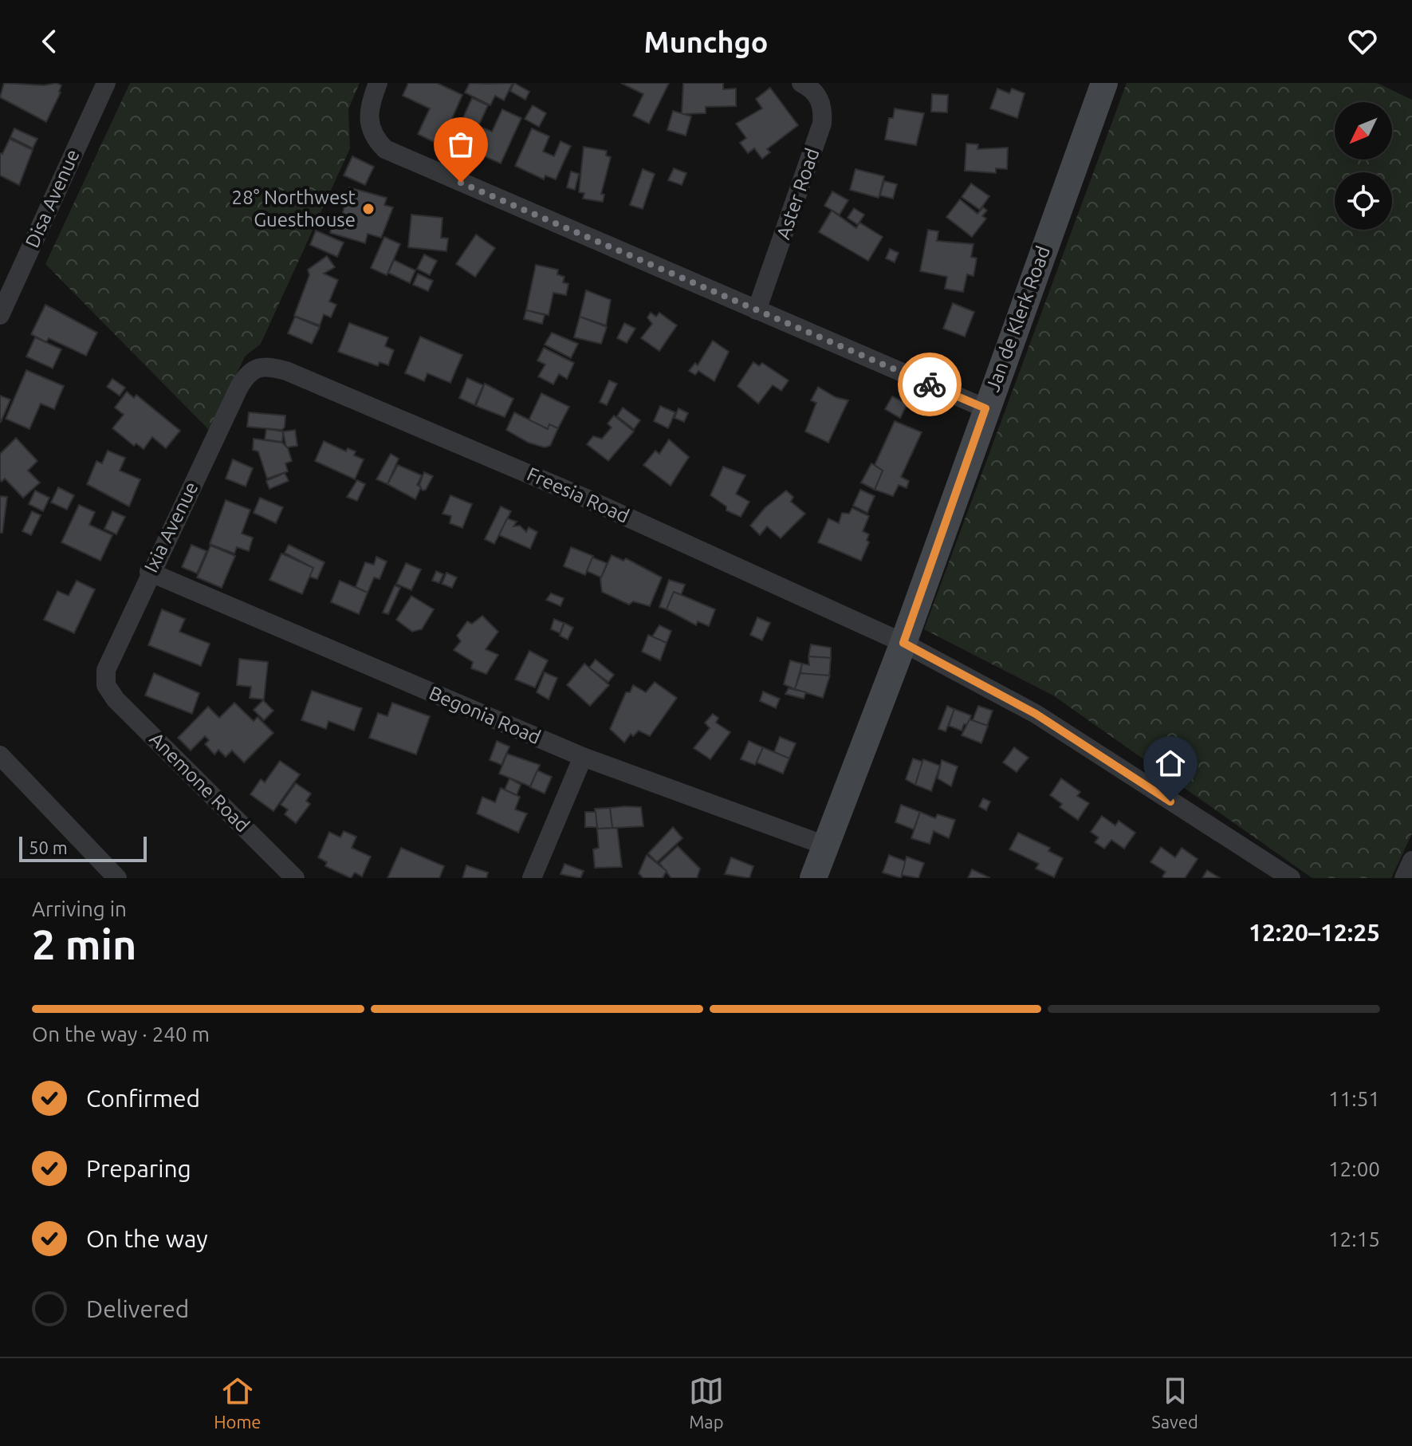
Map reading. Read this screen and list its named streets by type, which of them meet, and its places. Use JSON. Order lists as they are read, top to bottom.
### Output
{
  "streets": {
    "street": [
      "Aster Road",
      "Disa Avenue",
      "Jan de Klerk Road",
      "Freesia Road",
      "Ixia Avenue",
      "Begonia Road",
      "Anemone Road"
    ]
  },
  "crossings": [
    ["Jan de Klerk Road", "Freesia Road"],
    ["Jan de Klerk Road", "Begonia Road"],
    ["Freesia Road", "Ixia Avenue"],
    ["Ixia Avenue", "Begonia Road"],
    ["Ixia Avenue", "Anemone Road"]
  ],
  "places": ["28° Northwest Guesthouse"],
  "scale_bar": "50 m",
  "north": "bottom left",
  "page": {
    "header": "Munchgo",
    "scale": "50 m",
    "heading": ["2 min", "Arriving in", "12:20–12:25"],
    "bar": "On the way · 240 m",
    "list": [
      ["Confirmed", "11:51"],
      ["Preparing", "12:00"],
      ["On the way", "12:15"],
      "Delivered"
    ],
    "tabs": ["Home", "Map", "Saved"]
  }
}
